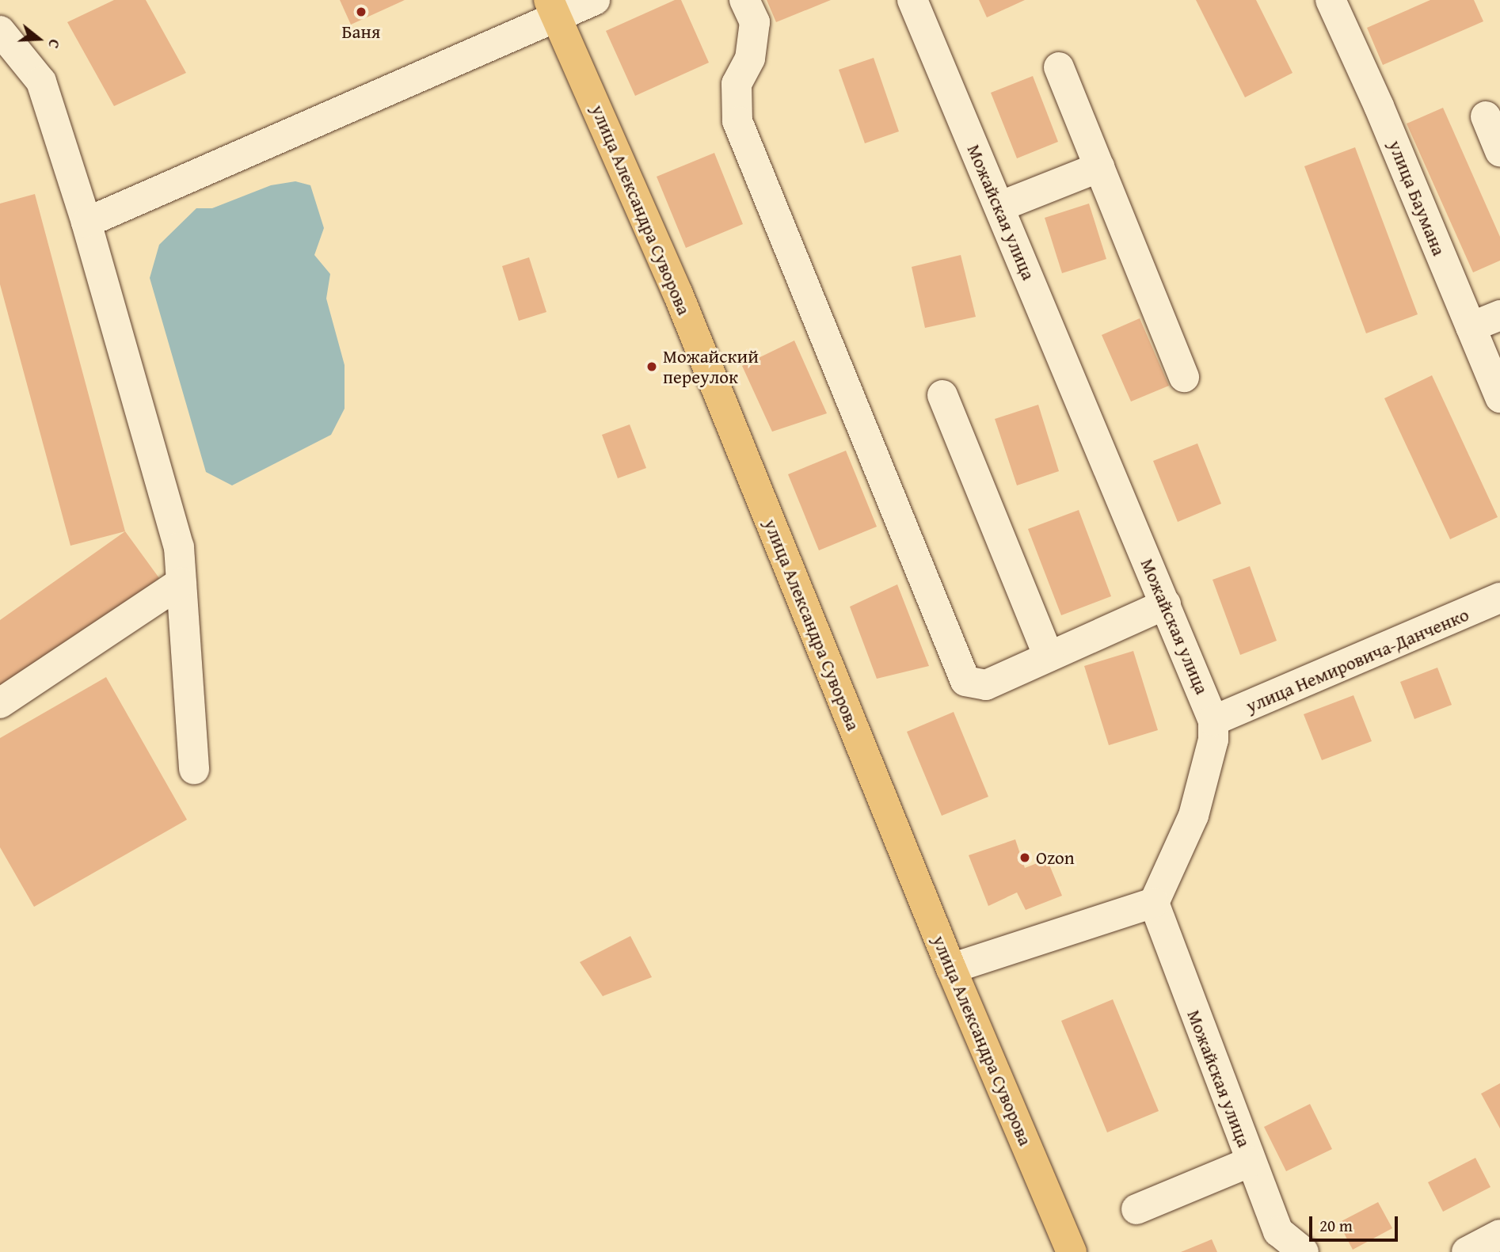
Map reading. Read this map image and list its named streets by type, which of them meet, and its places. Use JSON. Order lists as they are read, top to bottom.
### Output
{
  "streets": {
    "main road": ["улица Александра Суворова"],
    "street": ["улица Баумана", "Можайская улица", "улица Немировича-Данченко"]
  },
  "crossings": [
    ["Можайская улица", "улица Немировича-Данченко"]
  ],
  "places": ["Баня", "Можайский переулок", "Ozon"],
  "scale_bar": "20 m",
  "north": "right"
}
